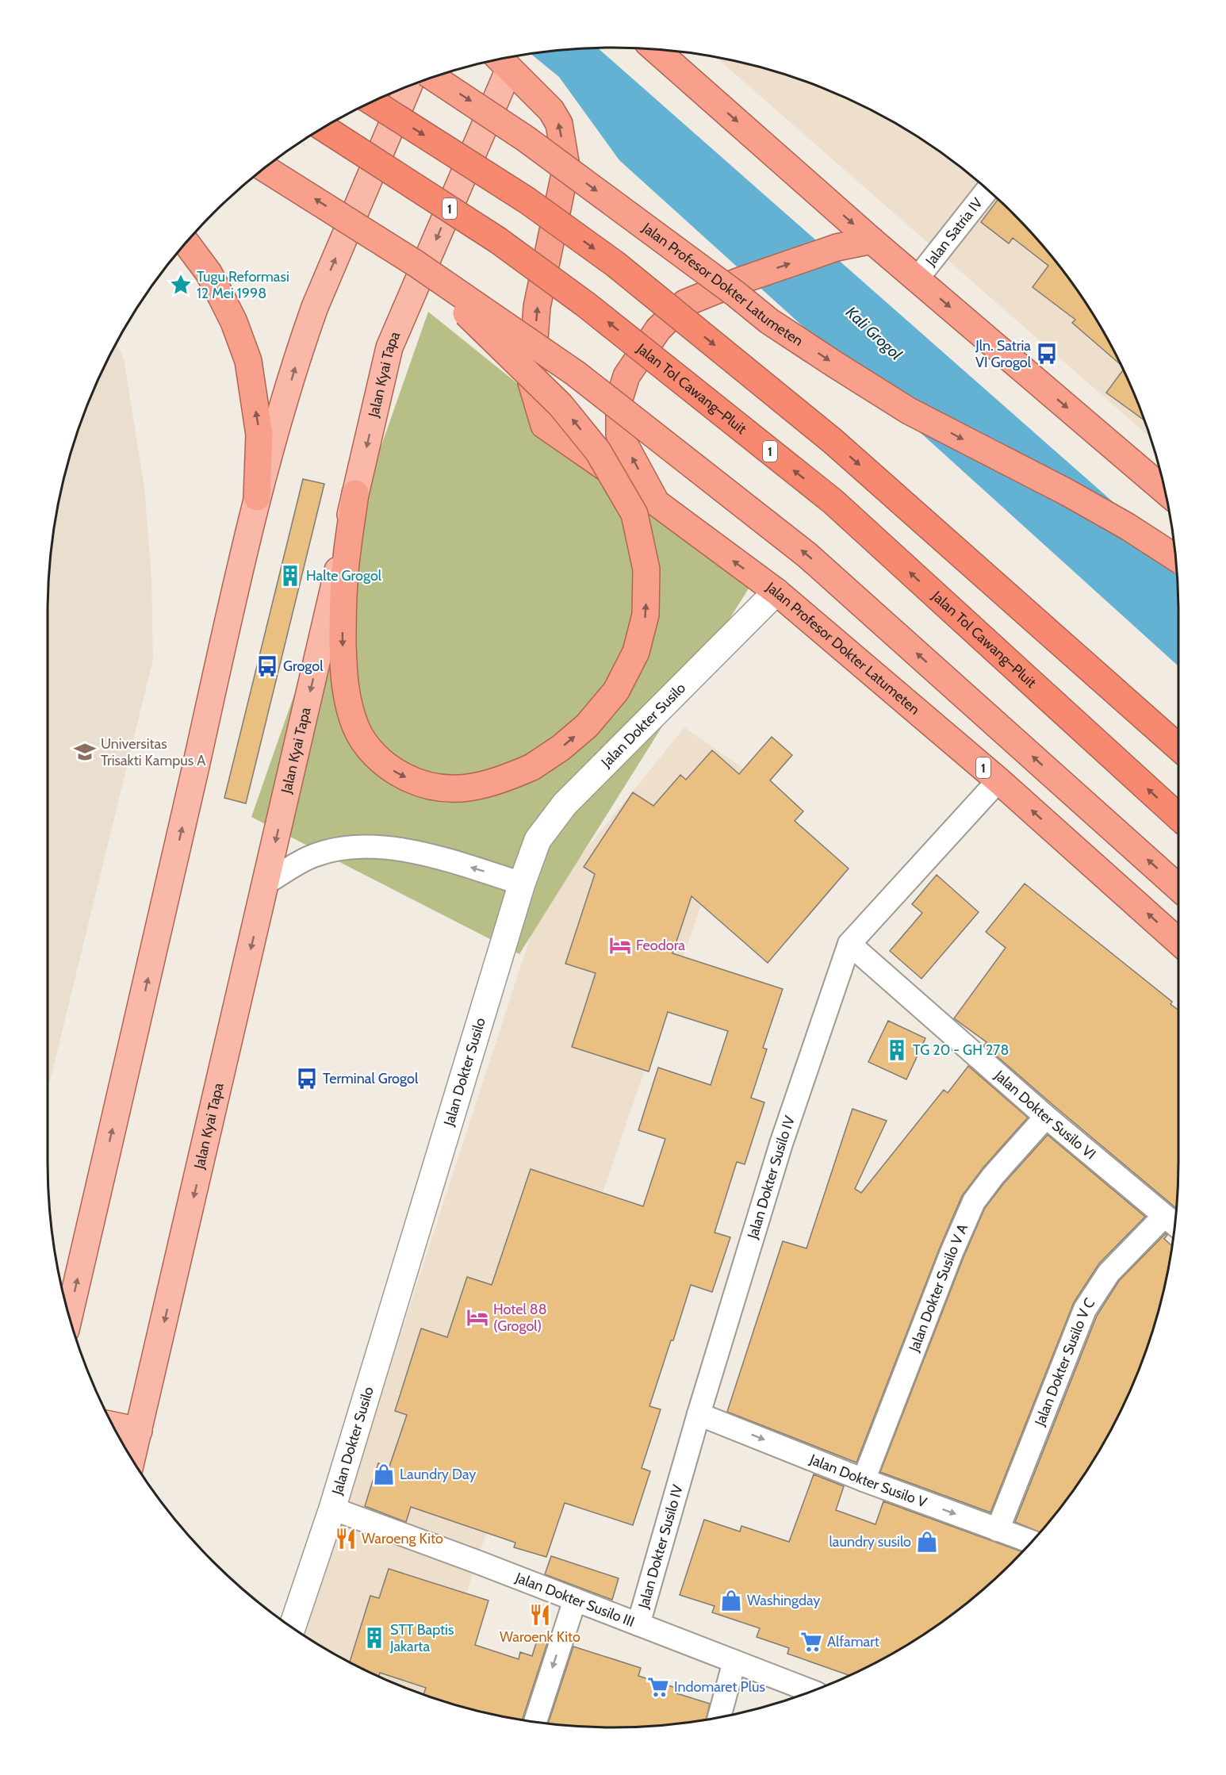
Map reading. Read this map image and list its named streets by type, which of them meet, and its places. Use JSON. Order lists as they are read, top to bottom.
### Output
{
  "streets": {
    "highway": ["1", "Jalan Profesor Dokter Latumeten", "Jalan Tol Cawang–Pluit"],
    "main road": ["Jalan Kyai Tapa"],
    "street": [
      "Jalan Satria IV",
      "Jalan Dokter Susilo",
      "Jalan Dokter Susilo VI",
      "Jalan Dokter Susilo IV",
      "Jalan Dokter Susilo V A",
      "Jalan Dokter Susilo V C",
      "Jalan Dokter Susilo V",
      "Jalan Dokter Susilo III"
    ]
  },
  "crossings": [
    ["Jalan Profesor Dokter Latumeten", "Jalan Dokter Susilo"],
    ["Jalan Profesor Dokter Latumeten", "Jalan Dokter Susilo IV"],
    ["Jalan Dokter Susilo", "Jalan Dokter Susilo III"],
    ["Jalan Dokter Susilo VI", "Jalan Dokter Susilo IV"],
    ["Jalan Dokter Susilo VI", "Jalan Dokter Susilo V A"],
    ["Jalan Dokter Susilo VI", "Jalan Dokter Susilo V C"],
    ["Jalan Dokter Susilo IV", "Jalan Dokter Susilo V"],
    ["Jalan Dokter Susilo IV", "Jalan Dokter Susilo III"],
    ["Jalan Dokter Susilo V A", "Jalan Dokter Susilo V"],
    ["Jalan Dokter Susilo V C", "Jalan Dokter Susilo V"]
  ],
  "one_way": ["Jalan Dokter Susilo V"],
  "water": ["Kali Grogol"],
  "places": {
    "place": ["Tugu Reformasi 12 Mei 1998"],
    "bus stop": ["Jln. Satria VI Grogol", "Grogol", "Terminal Grogol"],
    "building": ["Halte Grogol", "TG 20 - GH 278", "STT Baptis Jakarta"],
    "school or university": ["Universitas Trisakti Kampus A"],
    "hotel": ["Feodora", "Hotel 88 (Grogol)"],
    "shop": ["Laundry Day", "laundry susilo", "Washingday"],
    "restaurant": ["Waroeng Kito", "Waroenk Kito"],
    "supermarket": ["Alfamart", "Indomaret Plus"]
  }
}
